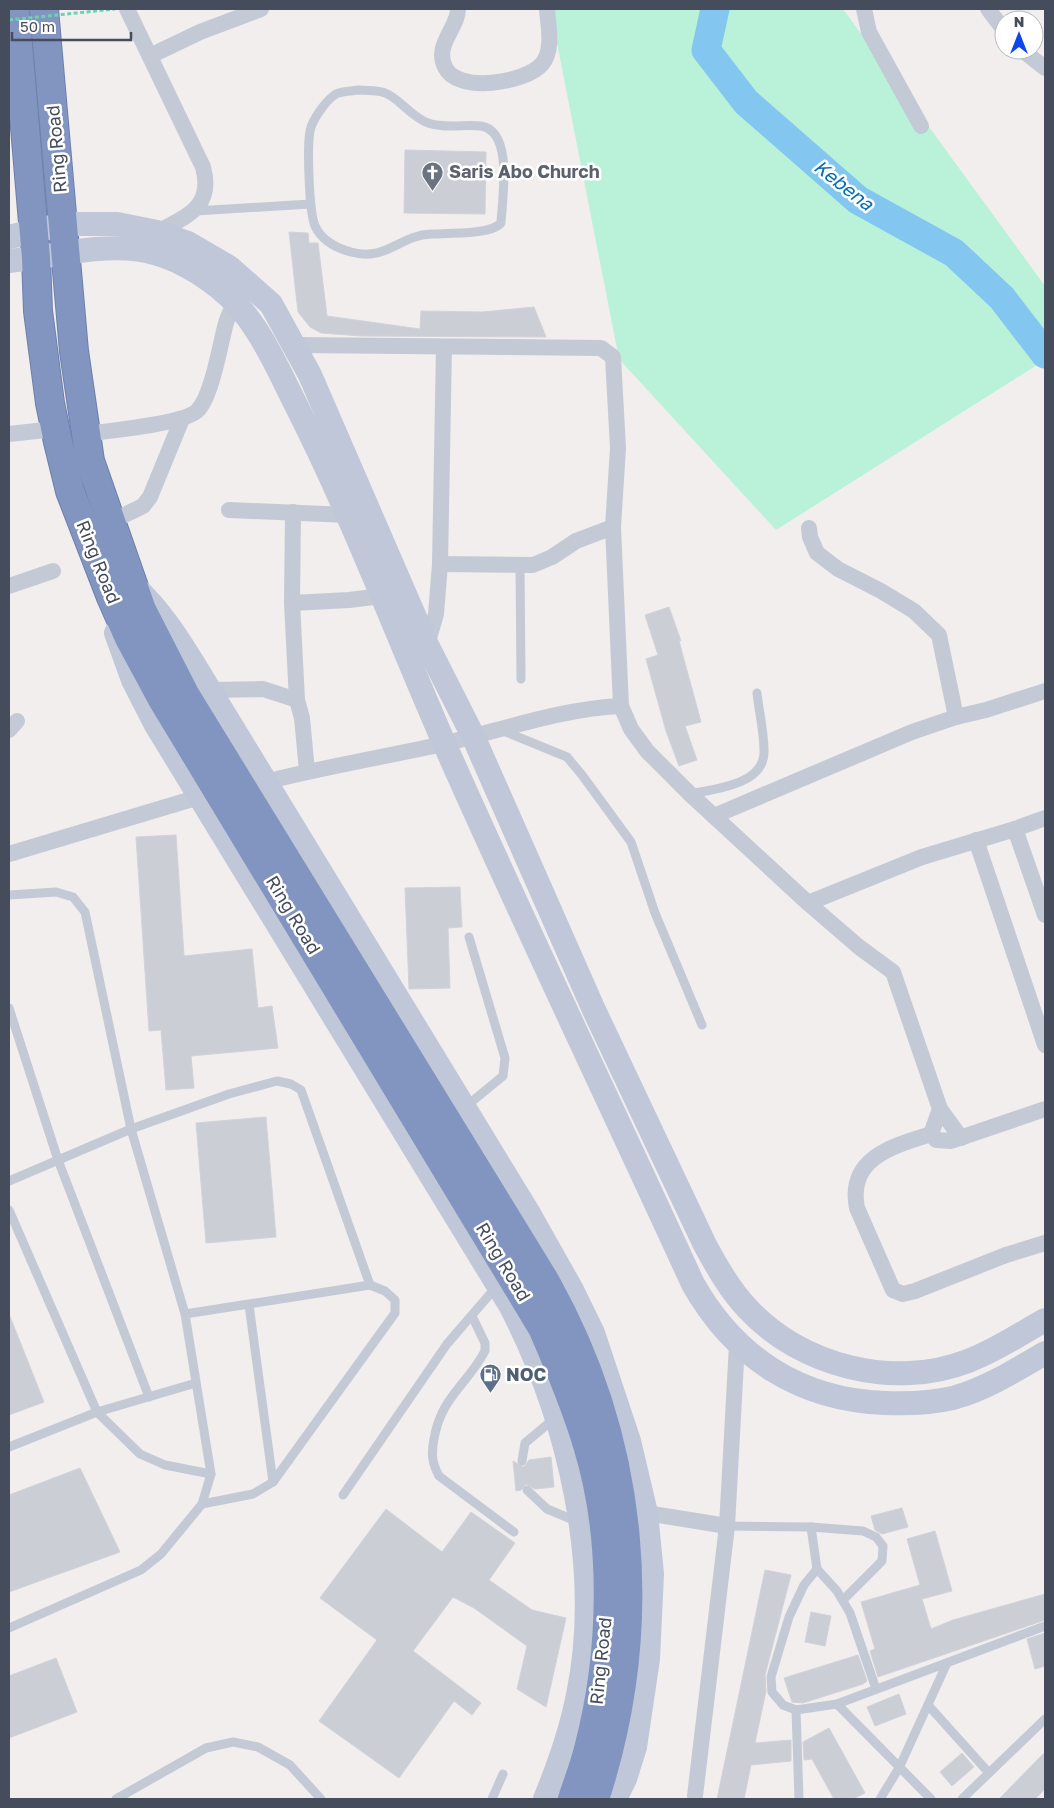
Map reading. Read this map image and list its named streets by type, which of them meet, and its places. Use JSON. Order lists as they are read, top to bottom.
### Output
{
  "streets": {
    "highway": ["Ring Road"]
  },
  "water": ["Kebena"],
  "places": {
    "church": ["Saris Abo Church"],
    "fuel station": ["NOC"]
  },
  "scale_bar": "50 m",
  "north": "top"
}
